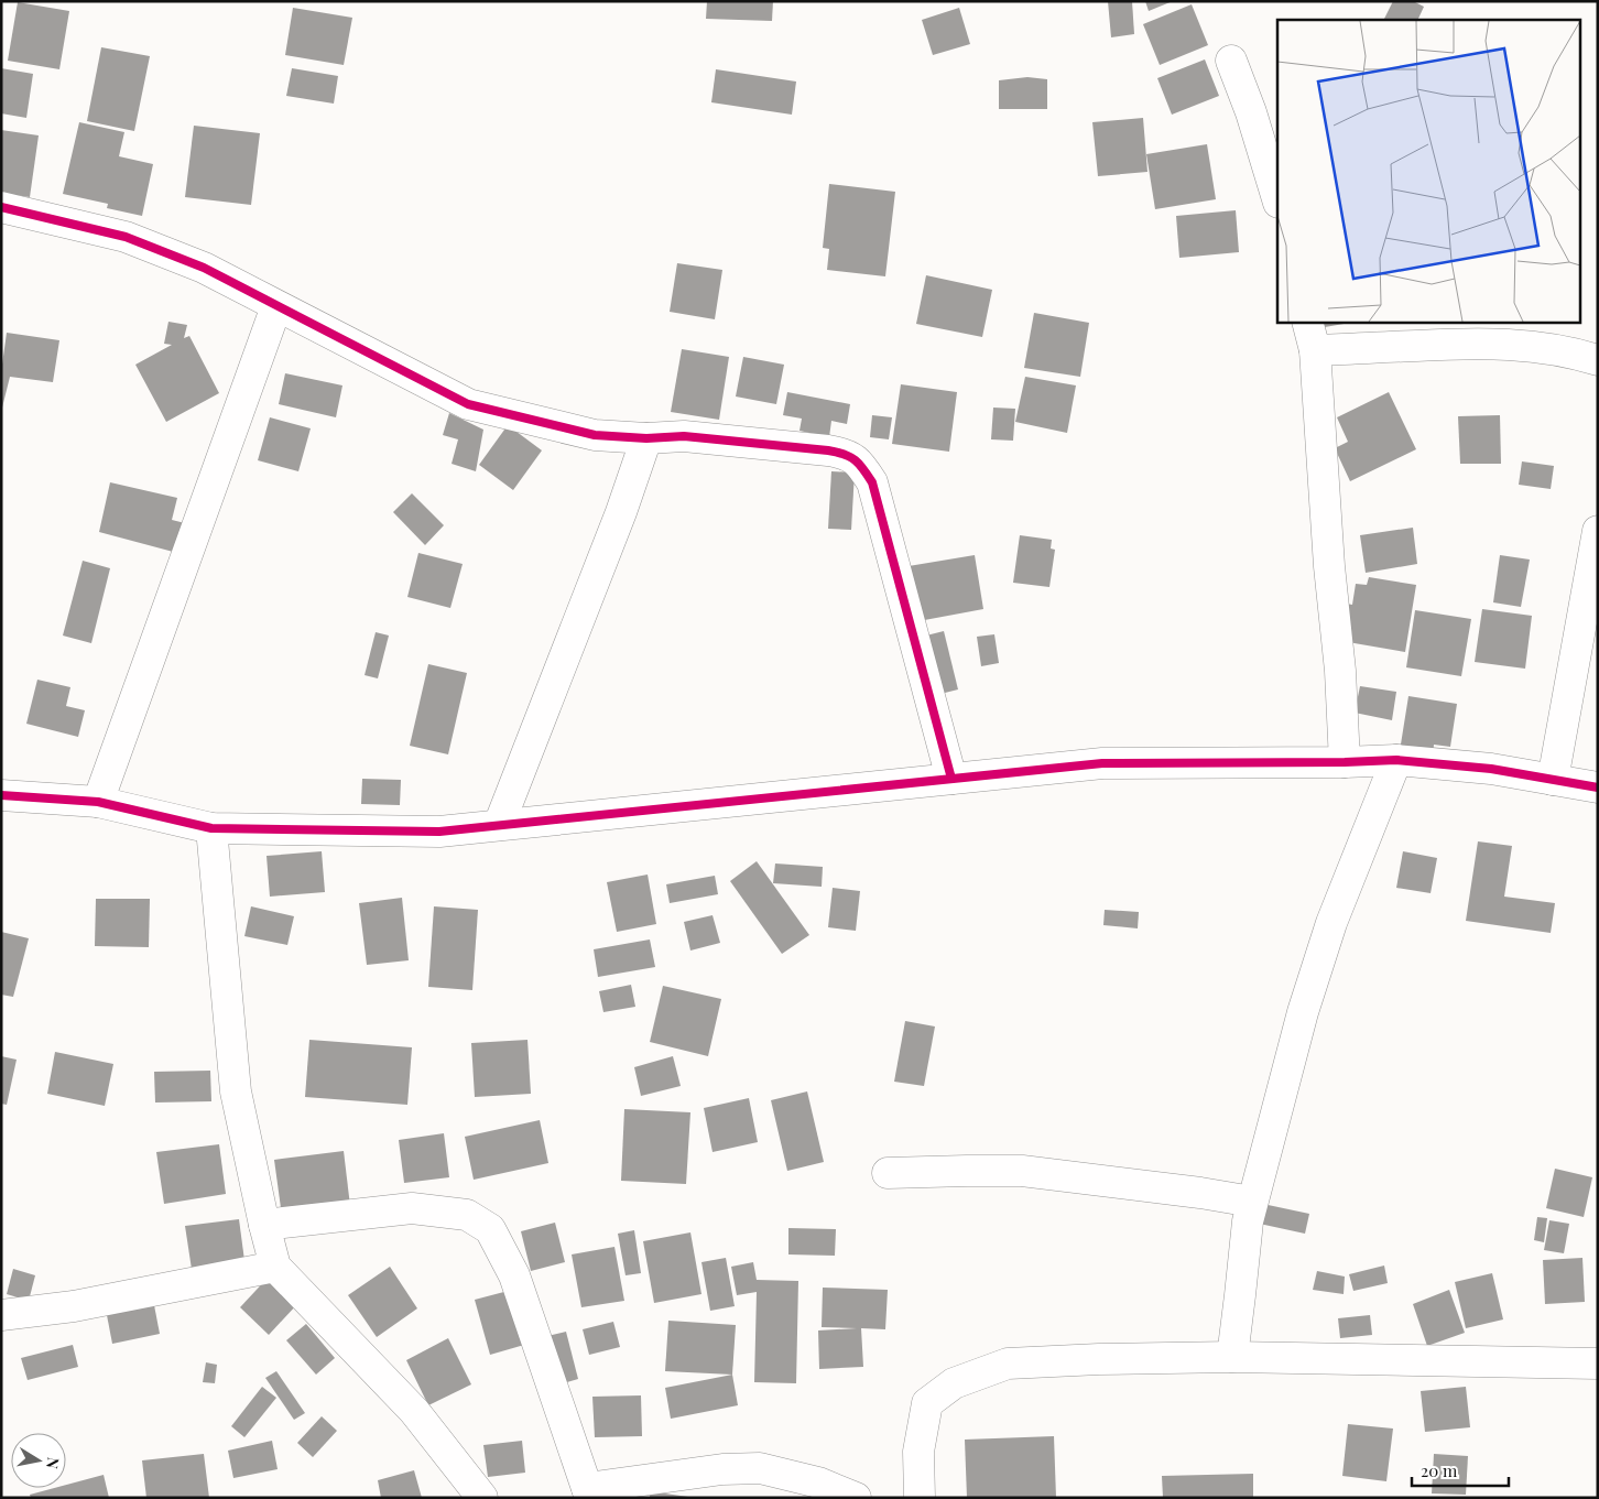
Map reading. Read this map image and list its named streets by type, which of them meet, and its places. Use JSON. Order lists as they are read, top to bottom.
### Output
{
  "scale_bar": "20 m",
  "north": "right"
}
